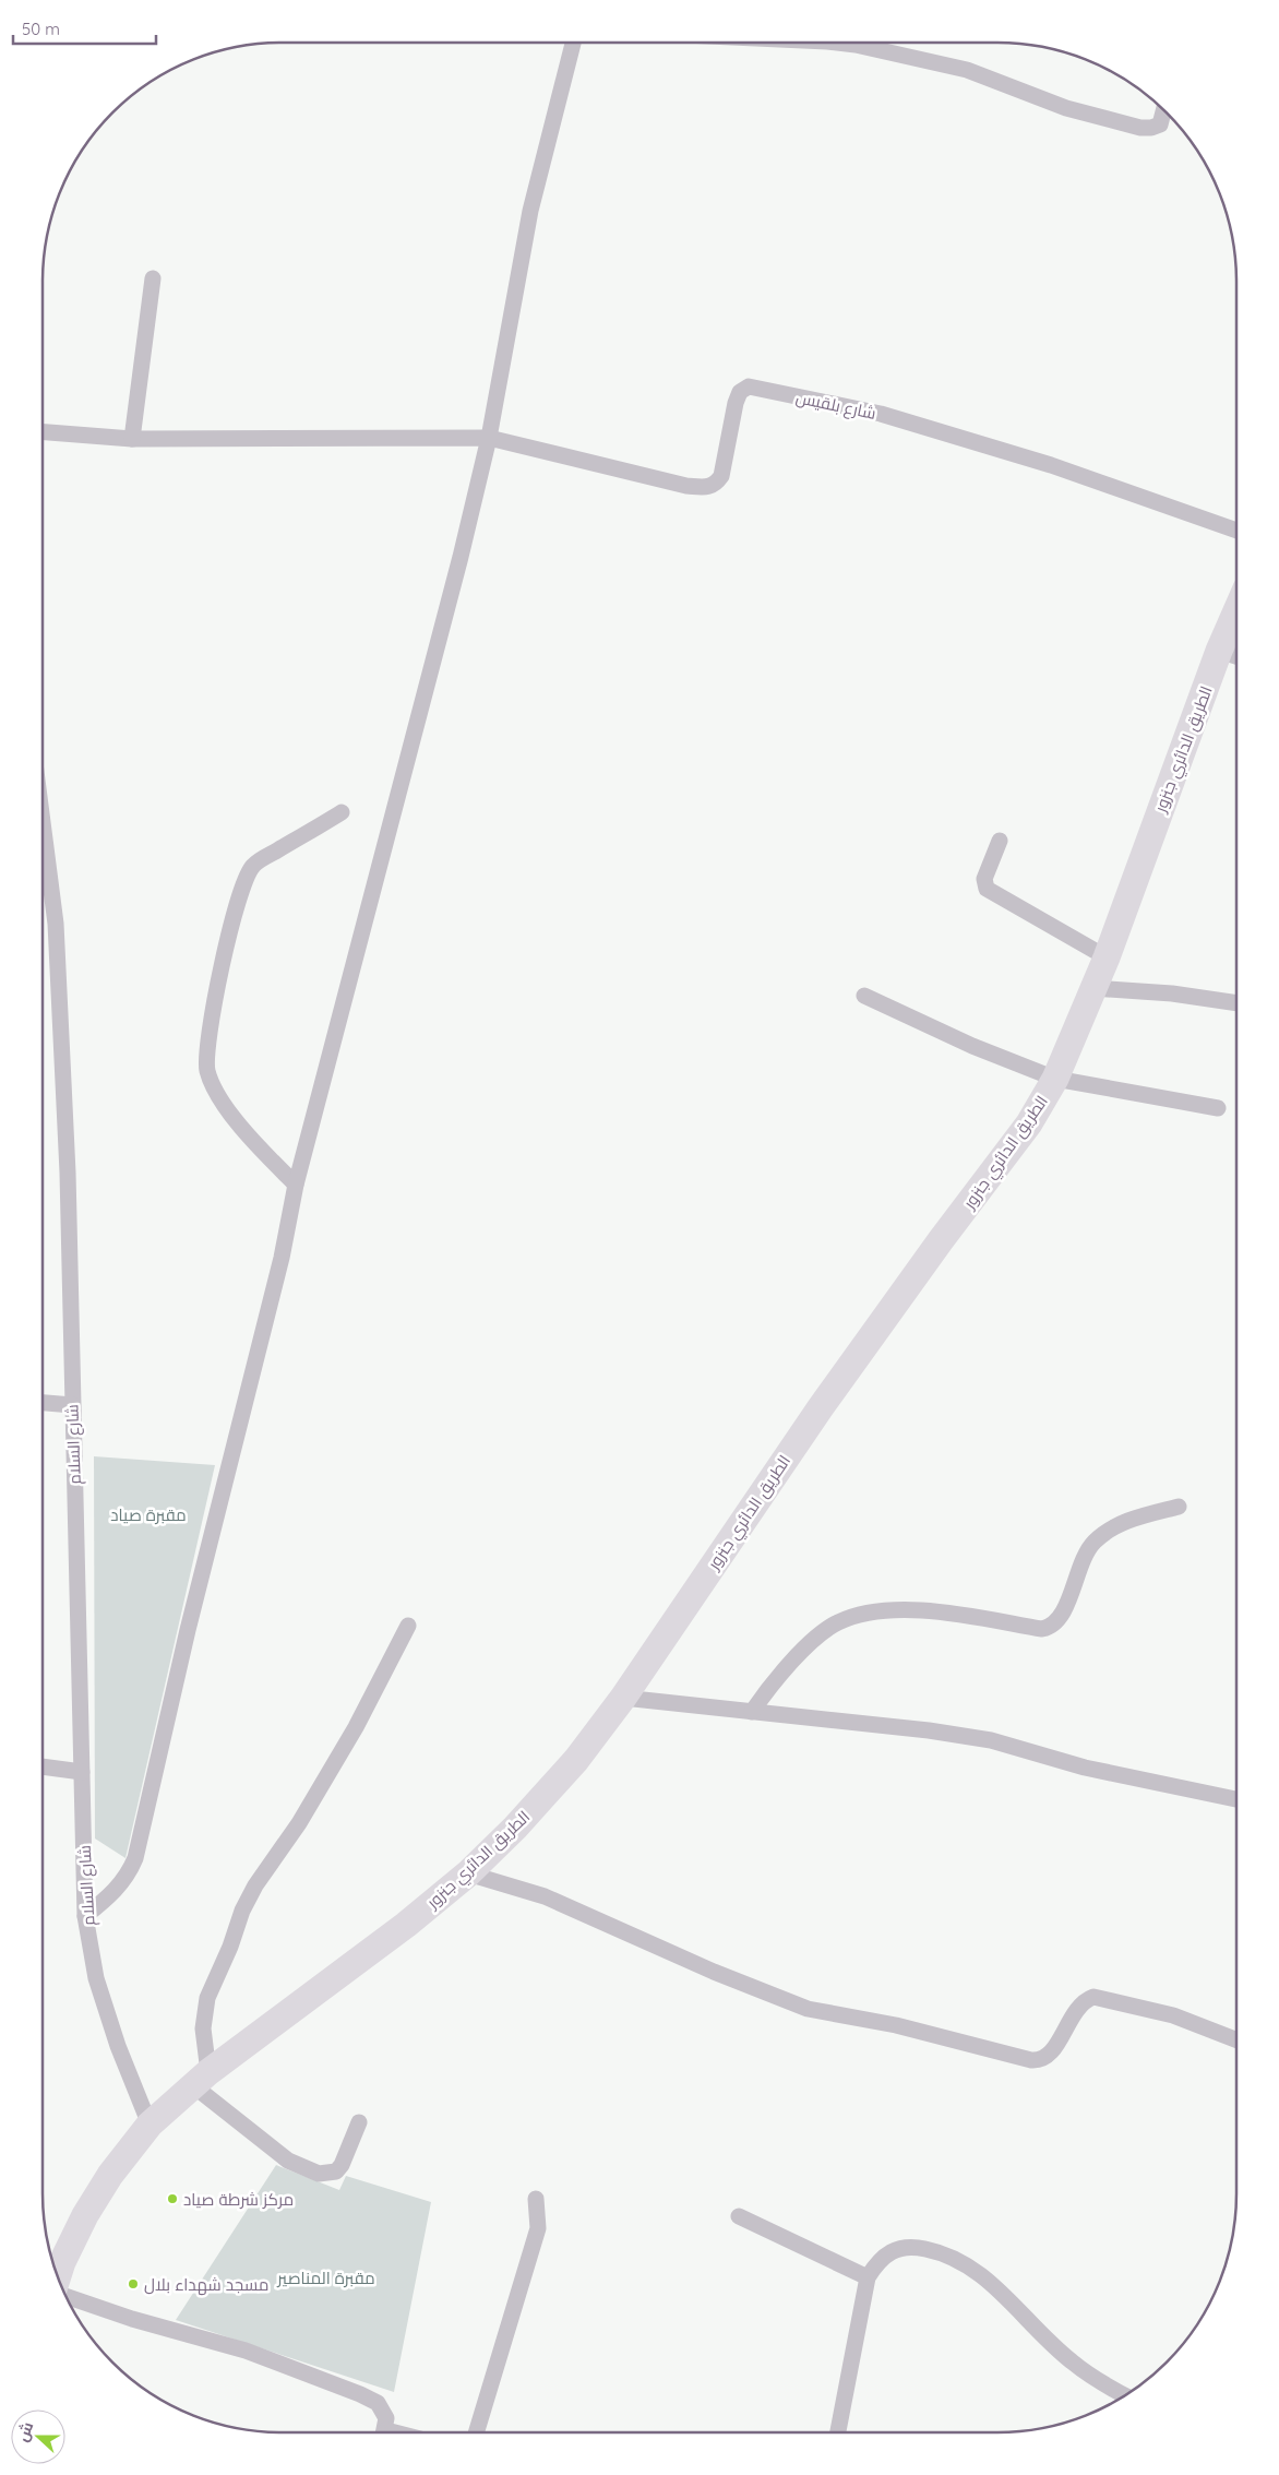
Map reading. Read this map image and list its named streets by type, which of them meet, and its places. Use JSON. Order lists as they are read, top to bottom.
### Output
{
  "streets": {
    "main road": ["الطريق الدائري جنزور"],
    "street": ["شارع بلقيس", "شارع السلام"]
  },
  "crossings": [
    ["الطريق الدائري جنزور", "شارع السلام"]
  ],
  "parks": ["مقبرة صياد", "مقبرة المناصير"],
  "places": ["مركز شرطة صياد", "مسجد شهداء بلال"],
  "scale_bar": "50 m",
  "north": "left"
}
